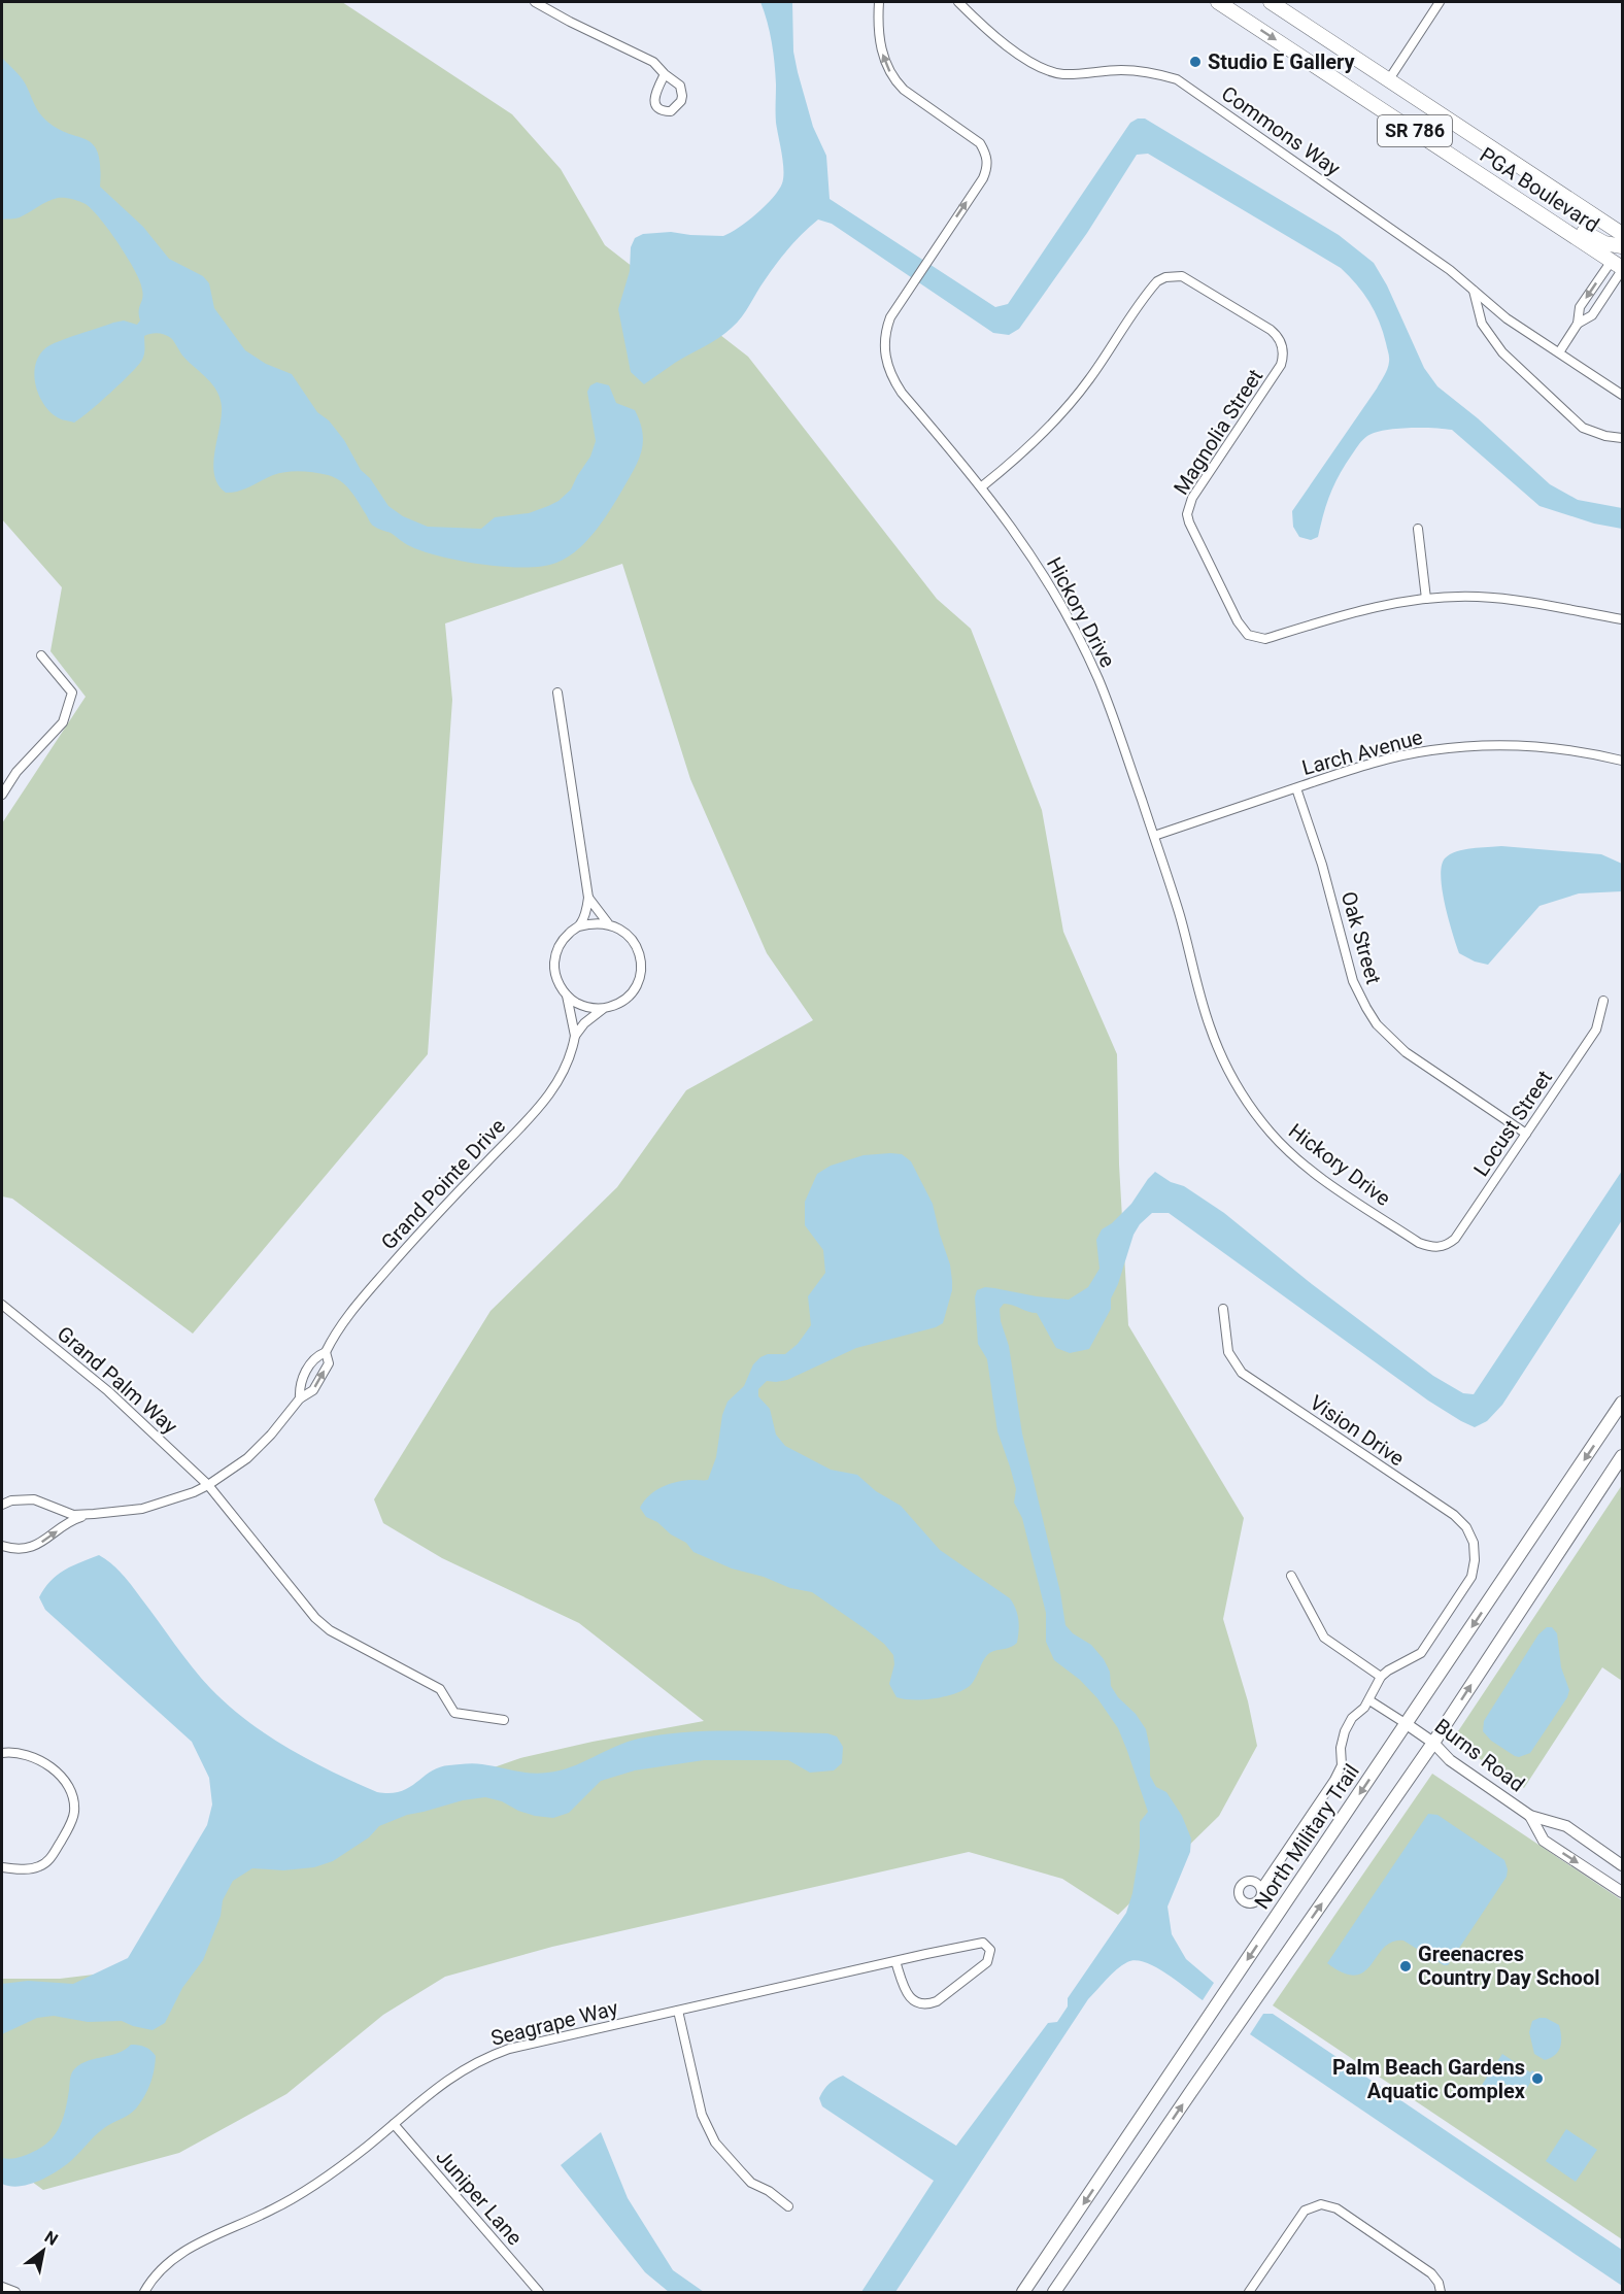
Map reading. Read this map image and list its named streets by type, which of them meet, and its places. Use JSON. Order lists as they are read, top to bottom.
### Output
{
  "streets": {
    "main road": ["SR 786", "PGA Boulevard", "North Military Trail"],
    "street": [
      "Commons Way",
      "Magnolia Street",
      "Hickory Drive",
      "Larch Avenue",
      "Oak Street",
      "Locust Street",
      "Grand Pointe Drive",
      "Grand Palm Way",
      "Vision Drive",
      "Burns Road",
      "Seagrape Way",
      "Juniper Lane"
    ]
  },
  "crossings": [
    ["Magnolia Street", "Hickory Drive"],
    ["Hickory Drive", "Larch Avenue"],
    ["Hickory Drive", "Locust Street"],
    ["Larch Avenue", "Oak Street"],
    ["Oak Street", "Locust Street"],
    ["Grand Pointe Drive", "Grand Palm Way"],
    ["Burns Road", "North Military Trail"],
    ["Seagrape Way", "Juniper Lane"]
  ],
  "places": ["Studio E Gallery", "Greenacres Country Day School", "Palm Beach Gardens Aquatic Complex"],
  "north": "top right"
}
